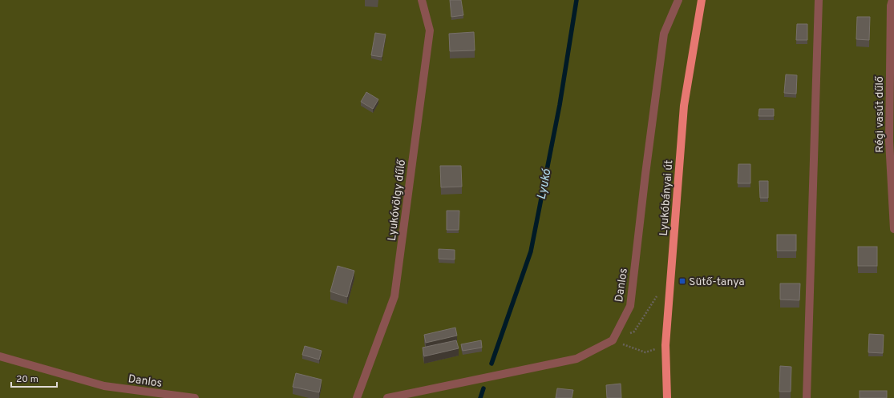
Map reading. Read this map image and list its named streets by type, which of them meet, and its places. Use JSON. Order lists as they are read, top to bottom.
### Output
{
  "streets": {
    "main road": ["Lyukóbányai út"],
    "street": ["Régi vasút dűlő", "Lyukóvölgy dűlő", "Danlos"]
  },
  "water": ["Lyukó"],
  "places": {
    "transit": ["Sütő-tanya"]
  },
  "scale_bar": "20 m"
}
